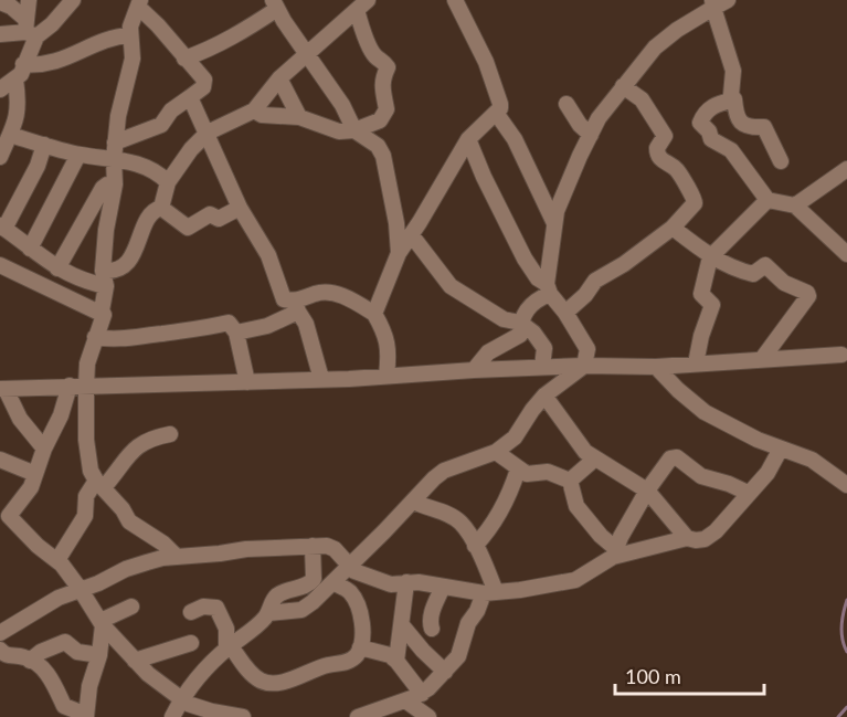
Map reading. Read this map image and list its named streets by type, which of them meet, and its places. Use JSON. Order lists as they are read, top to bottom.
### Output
{
  "scale_bar": "100 m"
}
